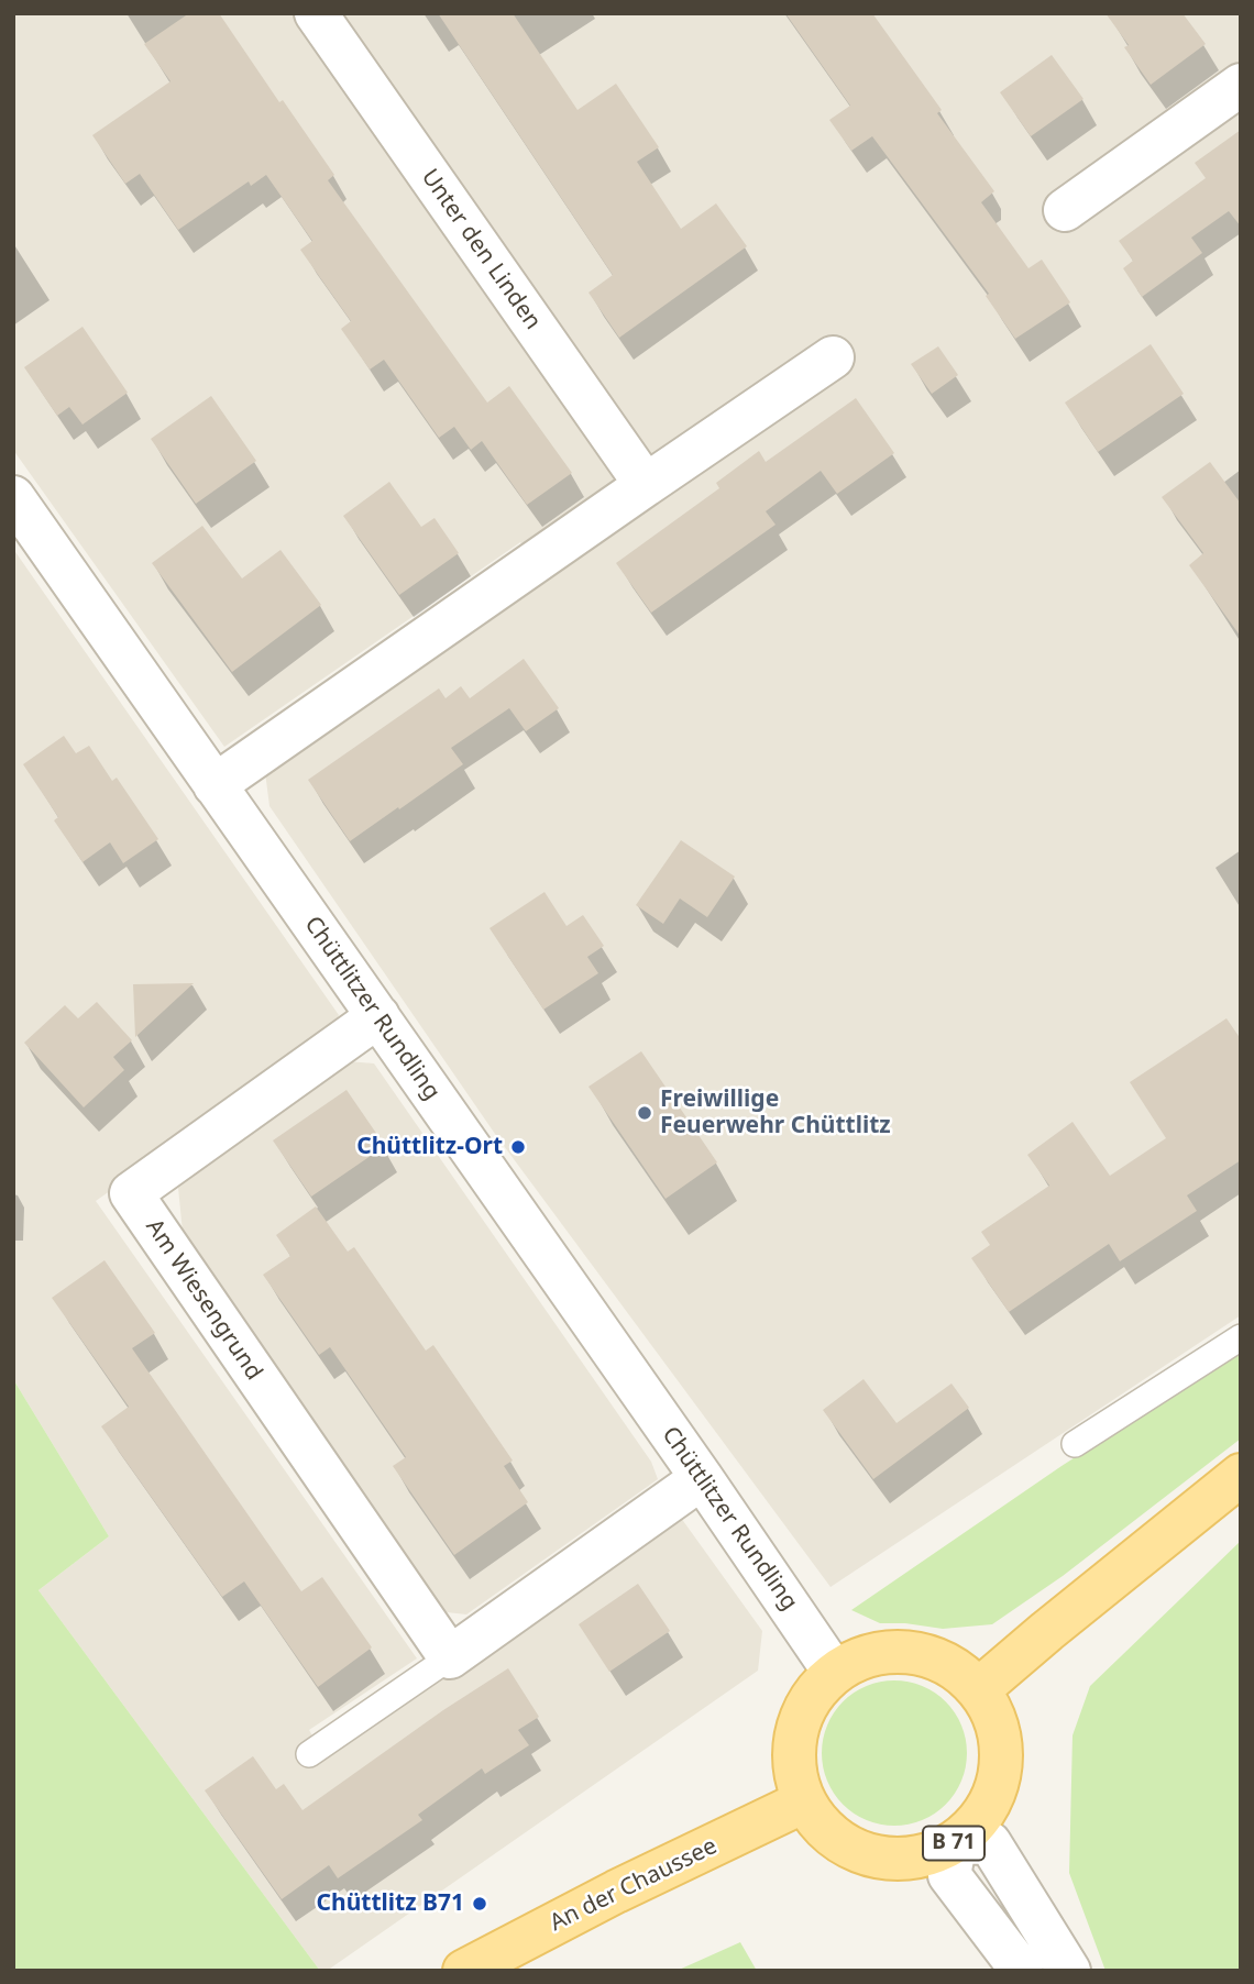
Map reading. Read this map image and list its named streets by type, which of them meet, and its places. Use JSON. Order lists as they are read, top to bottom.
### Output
{
  "streets": {
    "main road": ["B 71", "An der Chaussee"],
    "street": ["Unter den Linden", "Chüttlitzer Rundling", "Am Wiesengrund"]
  },
  "crossings": [
    ["Chüttlitzer Rundling", "Am Wiesengrund"],
    ["Chüttlitzer Rundling", "B 71"],
    ["Chüttlitzer Rundling", "An der Chaussee"],
    ["B 71", "An der Chaussee"]
  ],
  "places": ["Freiwillige Feuerwehr Chüttlitz", "Chüttlitz-Ort", "Chüttlitz B71"]
}
